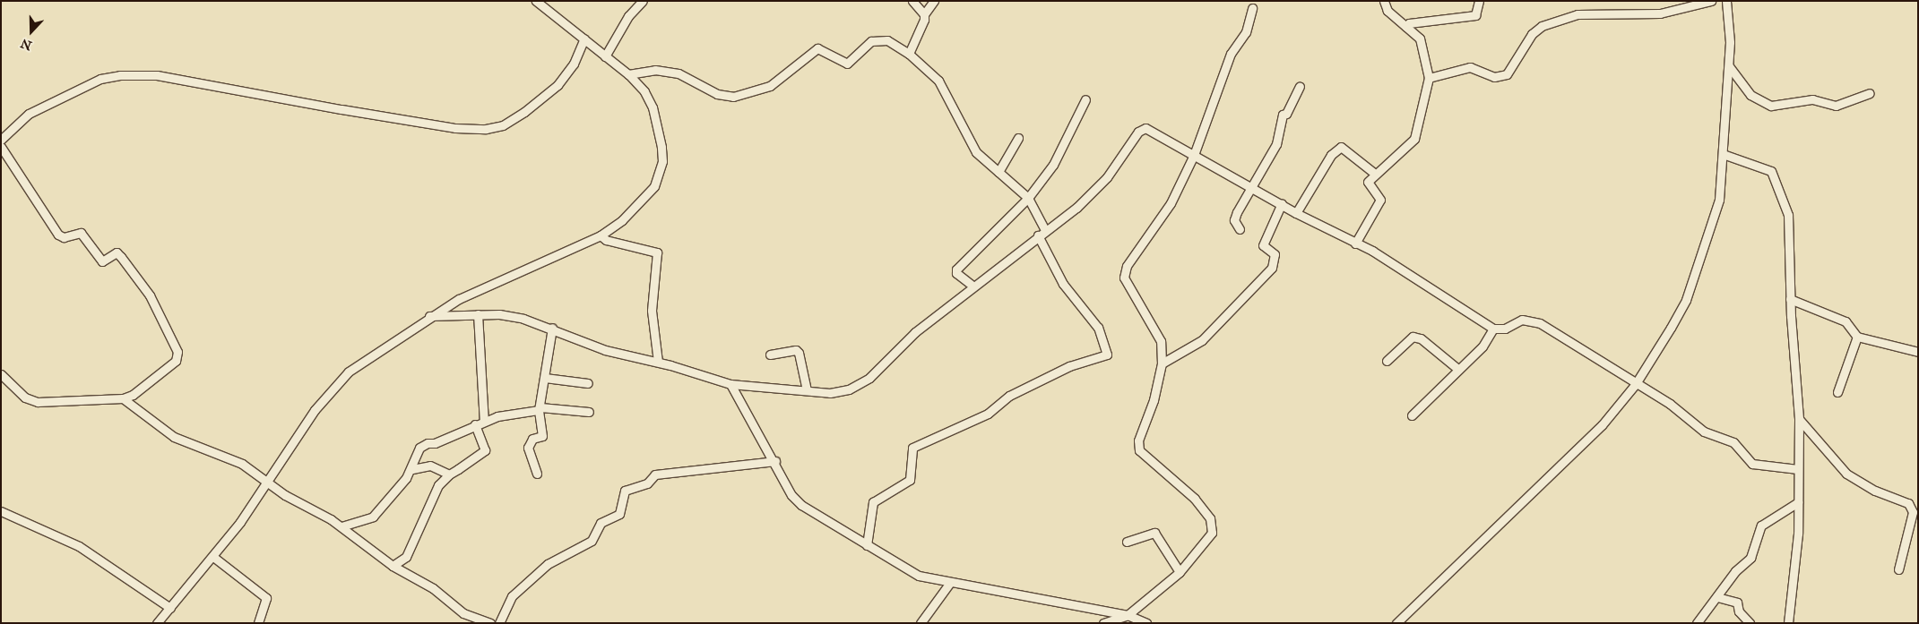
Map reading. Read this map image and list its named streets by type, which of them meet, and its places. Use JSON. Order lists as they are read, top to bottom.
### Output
{
  "north": "bottom"
}
